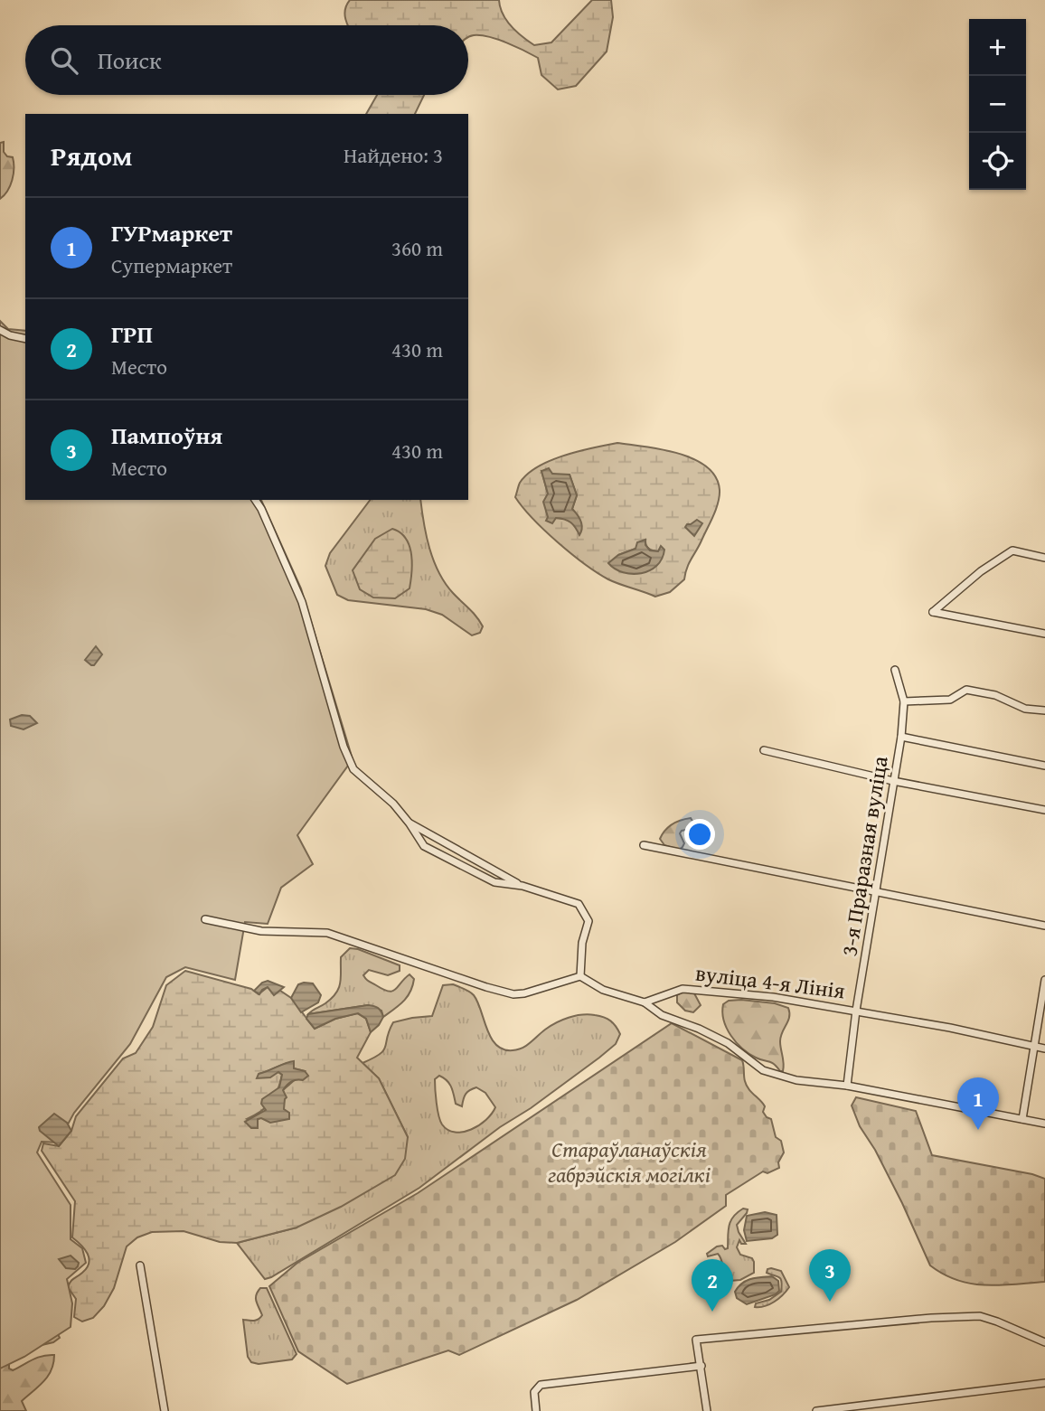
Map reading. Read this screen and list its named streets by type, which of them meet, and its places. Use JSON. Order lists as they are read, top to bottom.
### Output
{
  "streets": {
    "street": ["3-я Праразная вуліца", "вуліца 4-я Лінія"]
  },
  "crossings": [
    ["3-я Праразная вуліца", "вуліца 4-я Лінія"]
  ],
  "parks": ["Стараўланаўскія габрэйскія могілкі"],
  "page": {
    "map_buttons": ["+", "−"],
    "search": "Поиск",
    "heading": ["Рядом", "Найдено: 3"],
    "list": [
      {
        "mark": "1",
        "name": "ГУРмаркет",
        "note": "Супермаркет",
        "value": "360 m"
      },
      {
        "mark": "2",
        "name": "ГРП",
        "note": "Место",
        "value": "430 m"
      },
      {
        "mark": "3",
        "name": "Пампоўня",
        "note": "Место",
        "value": "430 m"
      }
    ],
    "pins": ["1", "3", "2"]
  }
}
